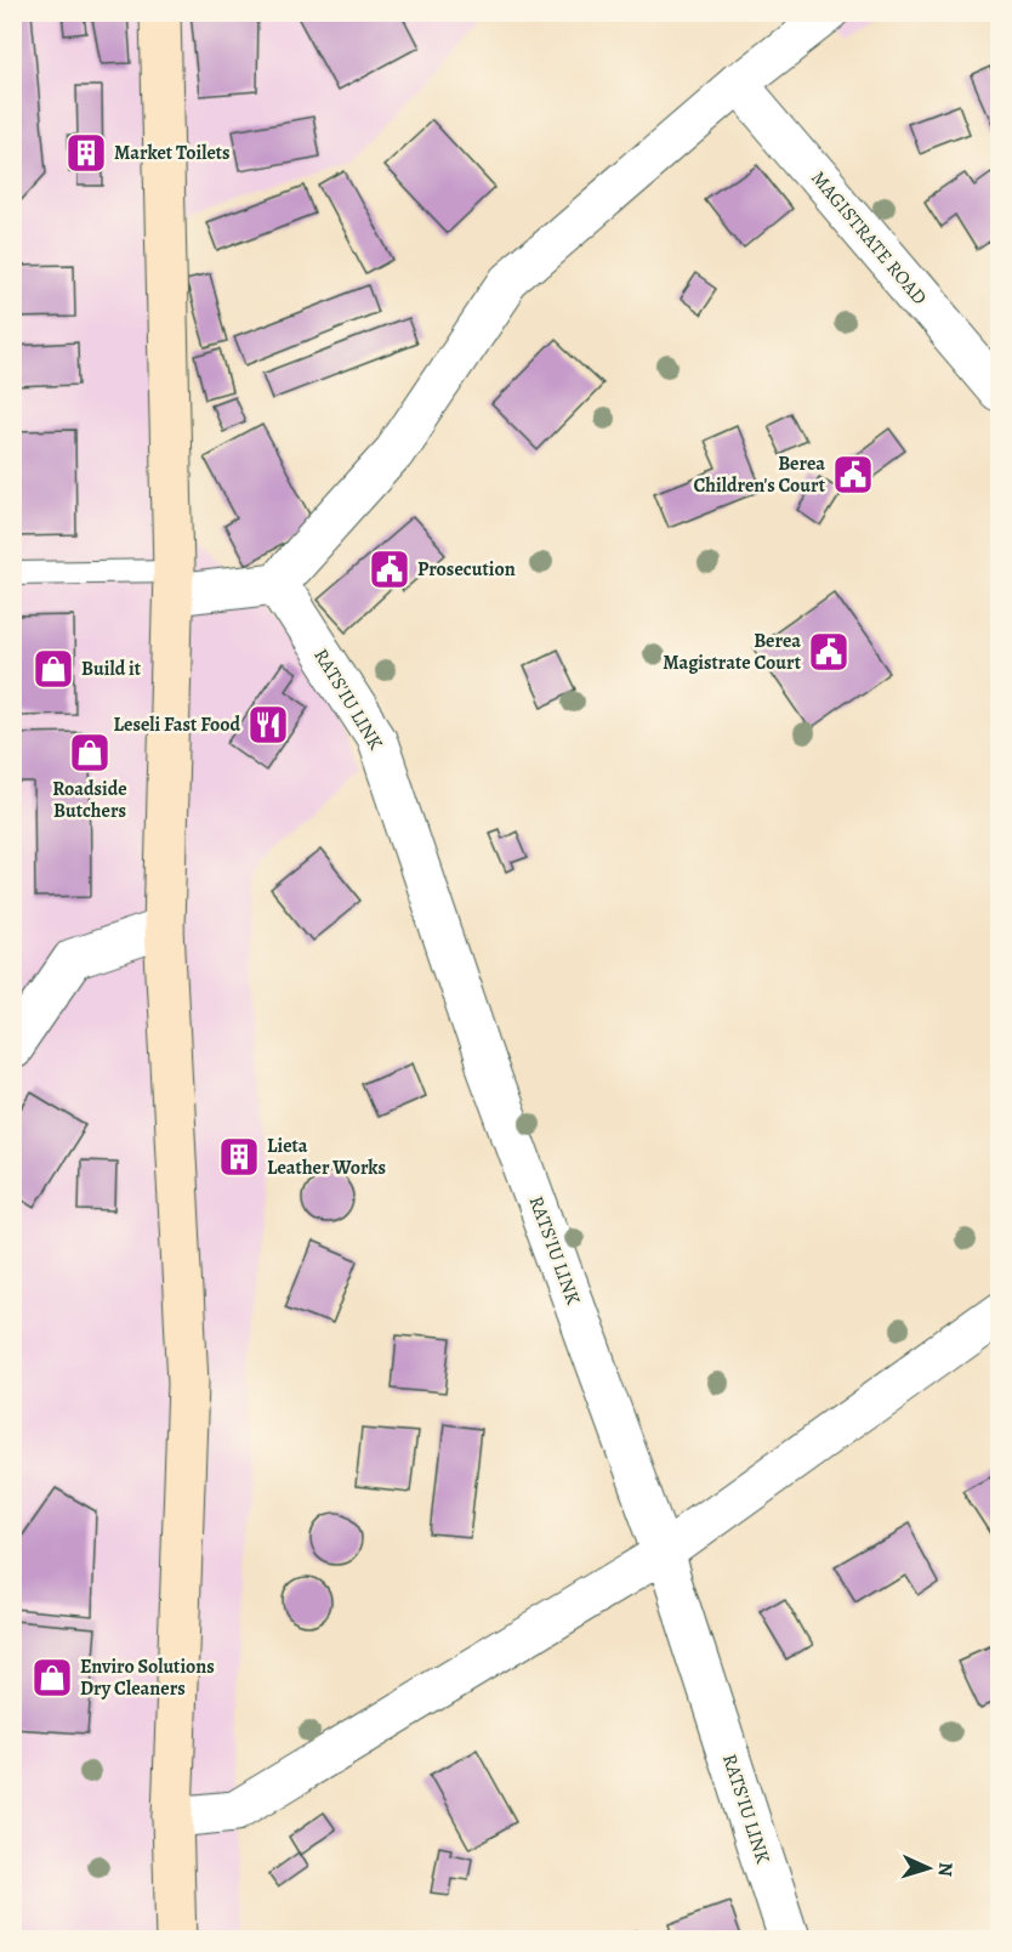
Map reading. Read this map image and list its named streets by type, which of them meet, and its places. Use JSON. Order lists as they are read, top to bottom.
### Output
{
  "streets": {
    "street": ["MAGISTRATE ROAD", "RATS'IU LINK"]
  },
  "places": {
    "building": ["Market Toilets", "Lieta Leather Works"],
    "public building": ["Berea Children's Court", "Prosecution", "Berea Magistrate Court"],
    "shop": ["Build it", "Roadside Butchers", "Enviro Solutions Dry Cleaners"],
    "restaurant": ["Leseli Fast Food"]
  },
  "north": "right"
}
